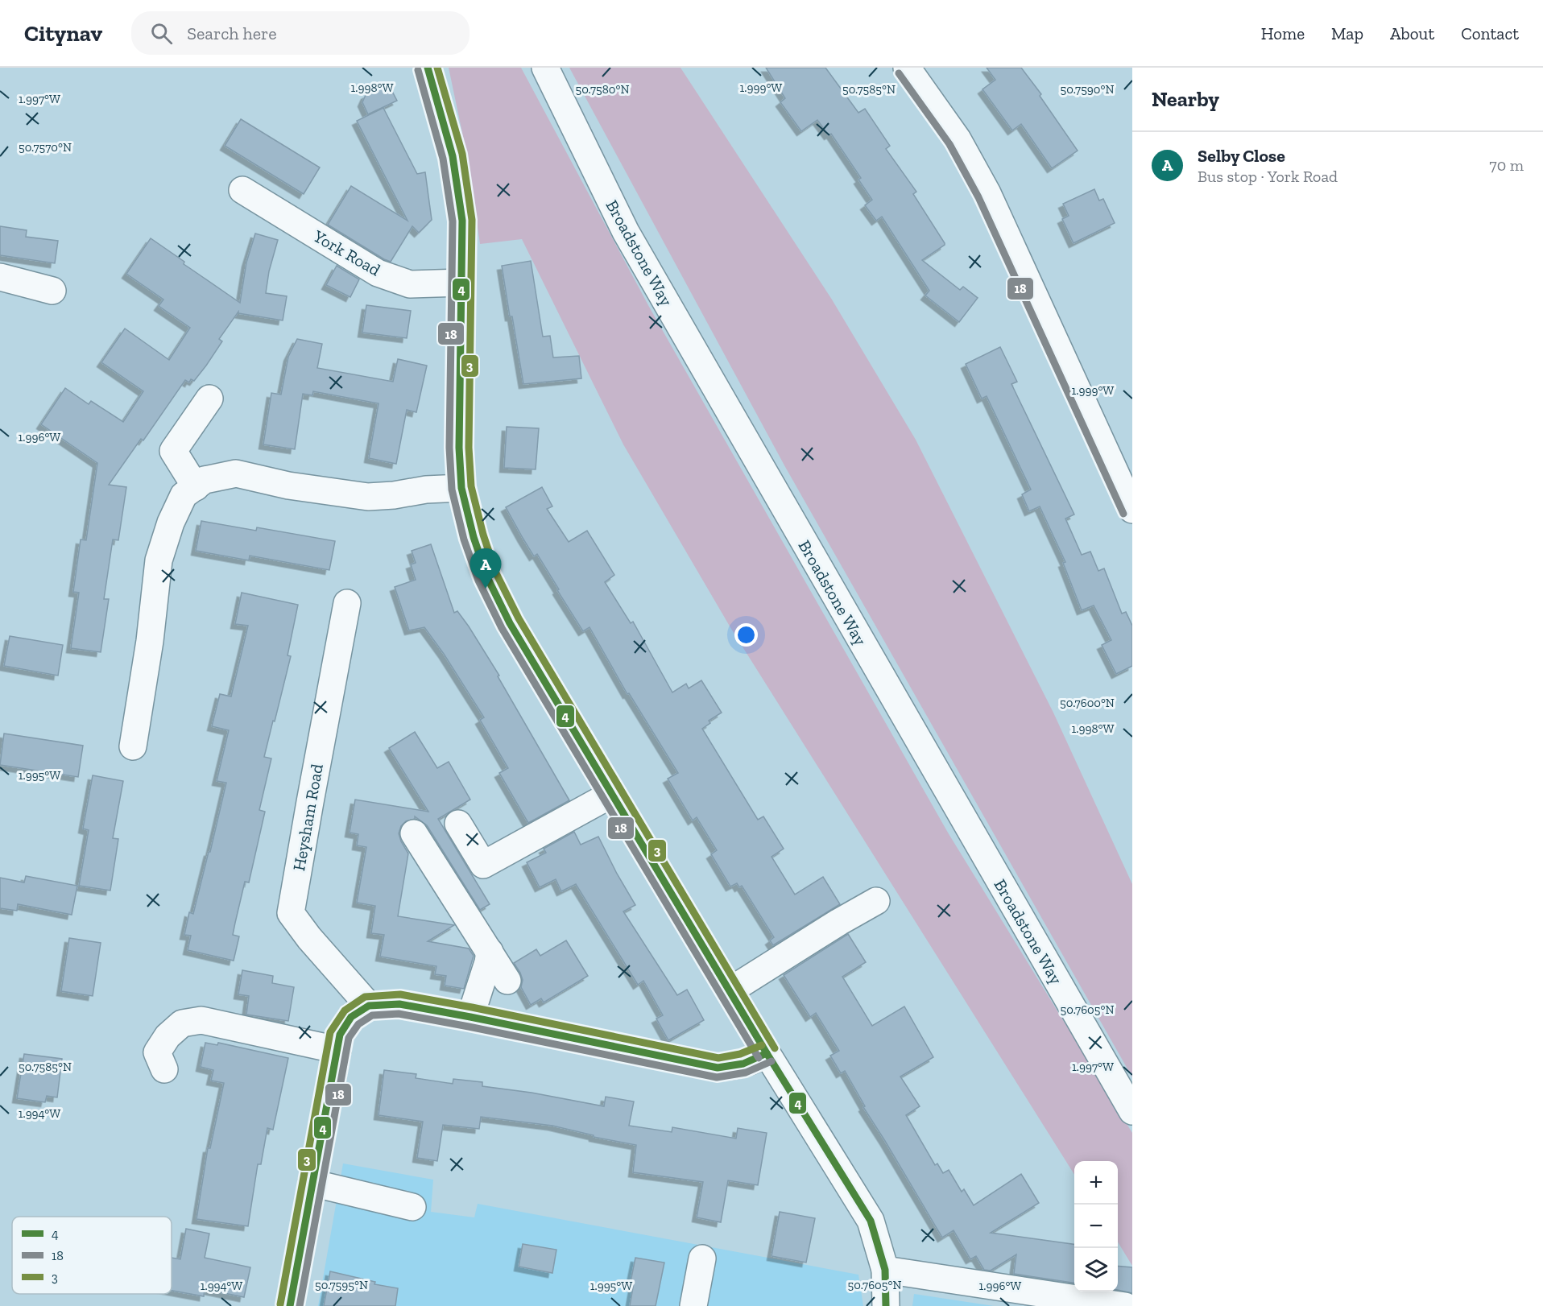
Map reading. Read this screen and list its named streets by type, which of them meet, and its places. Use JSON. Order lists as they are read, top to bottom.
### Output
{
  "streets": {
    "street": ["York Road", "Broadstone Way", "Heysham Road"]
  },
  "lines": ["transit line 4", "transit line 3", "transit line 18"],
  "legend": ["4", "18", "3"],
  "page": {
    "header": "Citynav",
    "search": "Search here",
    "nav": [
      "Home",
      "Map",
      "About",
      "Contact"
    ],
    "heading": "Nearby",
    "list": [
      {
        "mark": "A",
        "name": "Selby Close",
        "note": "Bus stop · York Road",
        "value": "70 m"
      }
    ],
    "pins": "A",
    "map_buttons": ["+", "−"]
  },
  "coordinates": [
    "1.998°W",
    "1.999°W",
    "50.7580°N",
    "50.7585°N",
    "50.7590°N",
    "1.997°W",
    "50.7570°N",
    "1.996°W",
    "50.7600°N",
    "1.995°W",
    "50.7605°N",
    "1.994°W",
    "50.7595°N"
  ]
}
